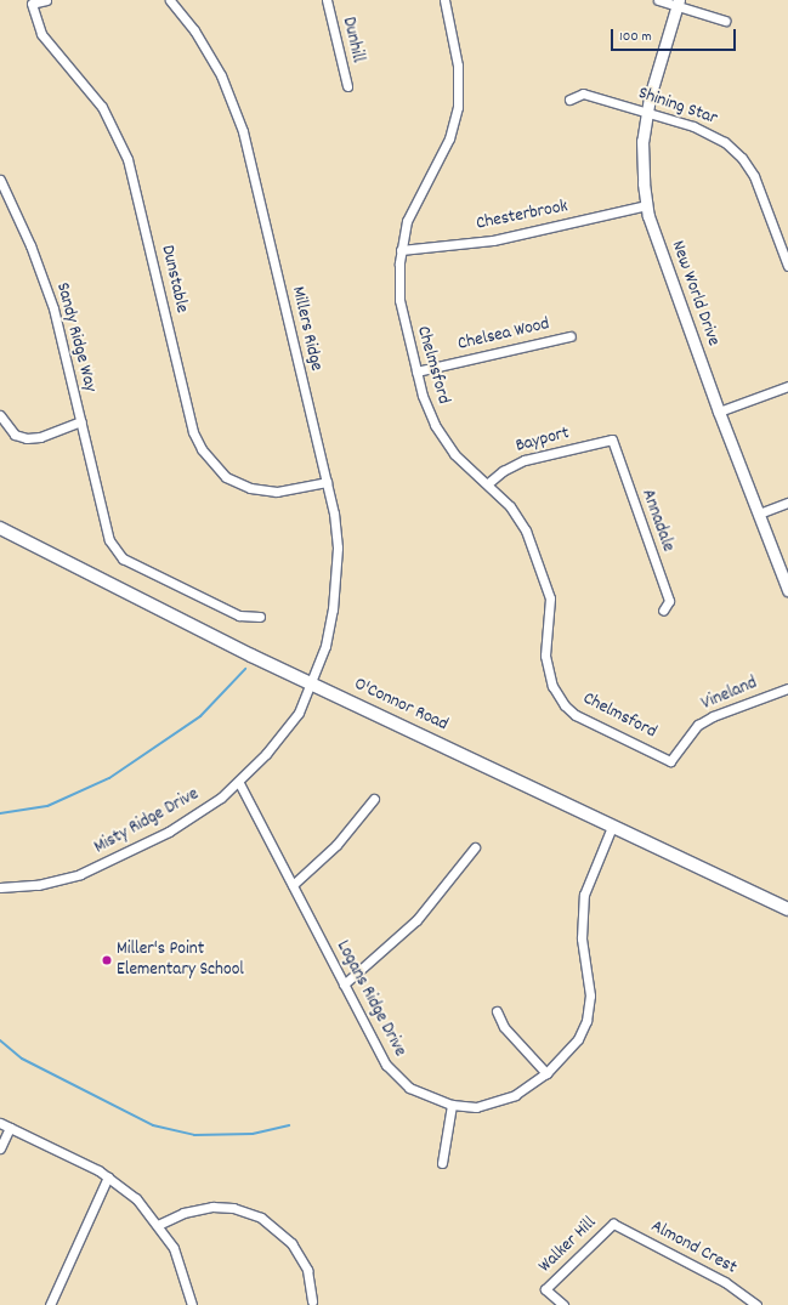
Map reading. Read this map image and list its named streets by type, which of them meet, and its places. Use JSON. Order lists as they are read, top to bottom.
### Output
{
  "streets": {
    "main road": ["O'Connor Road"],
    "street": [
      "Dunhill",
      "Shining Star",
      "Chesterbrook",
      "Dunstable",
      "New World Drive",
      "Millers Ridge",
      "Chelsea Wood",
      "Sandy Ridge Way",
      "Chelmsford",
      "Bayport",
      "Annadale",
      "Vineland",
      "Misty Ridge Drive",
      "Logans Ridge Drive",
      "Walker Hill",
      "Almond Crest"
    ]
  },
  "crossings": [
    ["Shining Star", "New World Drive"],
    ["Chesterbrook", "New World Drive"],
    ["Chesterbrook", "Chelmsford"],
    ["Dunstable", "Millers Ridge"],
    ["Millers Ridge", "O'Connor Road"],
    ["Millers Ridge", "Misty Ridge Drive"],
    ["Chelsea Wood", "Chelmsford"],
    ["Chelmsford", "Bayport"],
    ["Chelmsford", "Vineland"],
    ["Bayport", "Annadale"],
    ["O'Connor Road", "Misty Ridge Drive"],
    ["O'Connor Road", "Logans Ridge Drive"],
    ["Misty Ridge Drive", "Logans Ridge Drive"],
    ["Walker Hill", "Almond Crest"]
  ],
  "places": ["Miller's Point Elementary School"],
  "scale_bar": "100 m"
}
